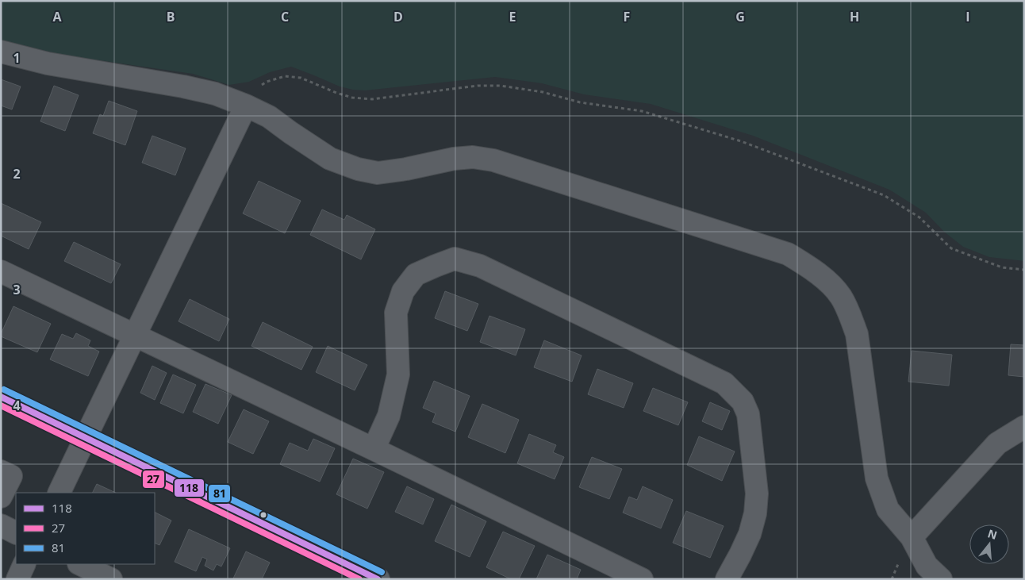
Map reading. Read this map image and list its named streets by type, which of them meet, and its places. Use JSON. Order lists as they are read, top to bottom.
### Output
{
  "lines": ["transit line 81", "transit line 118", "transit line 27"],
  "legend": ["118", "27", "81"],
  "north": "top",
  "grid": {
    "columns": [
      "A",
      "B",
      "C",
      "D",
      "E",
      "F",
      "G",
      "H",
      "I"
    ],
    "rows": [
      "1",
      "2",
      "3",
      "4"
    ]
  }
}
